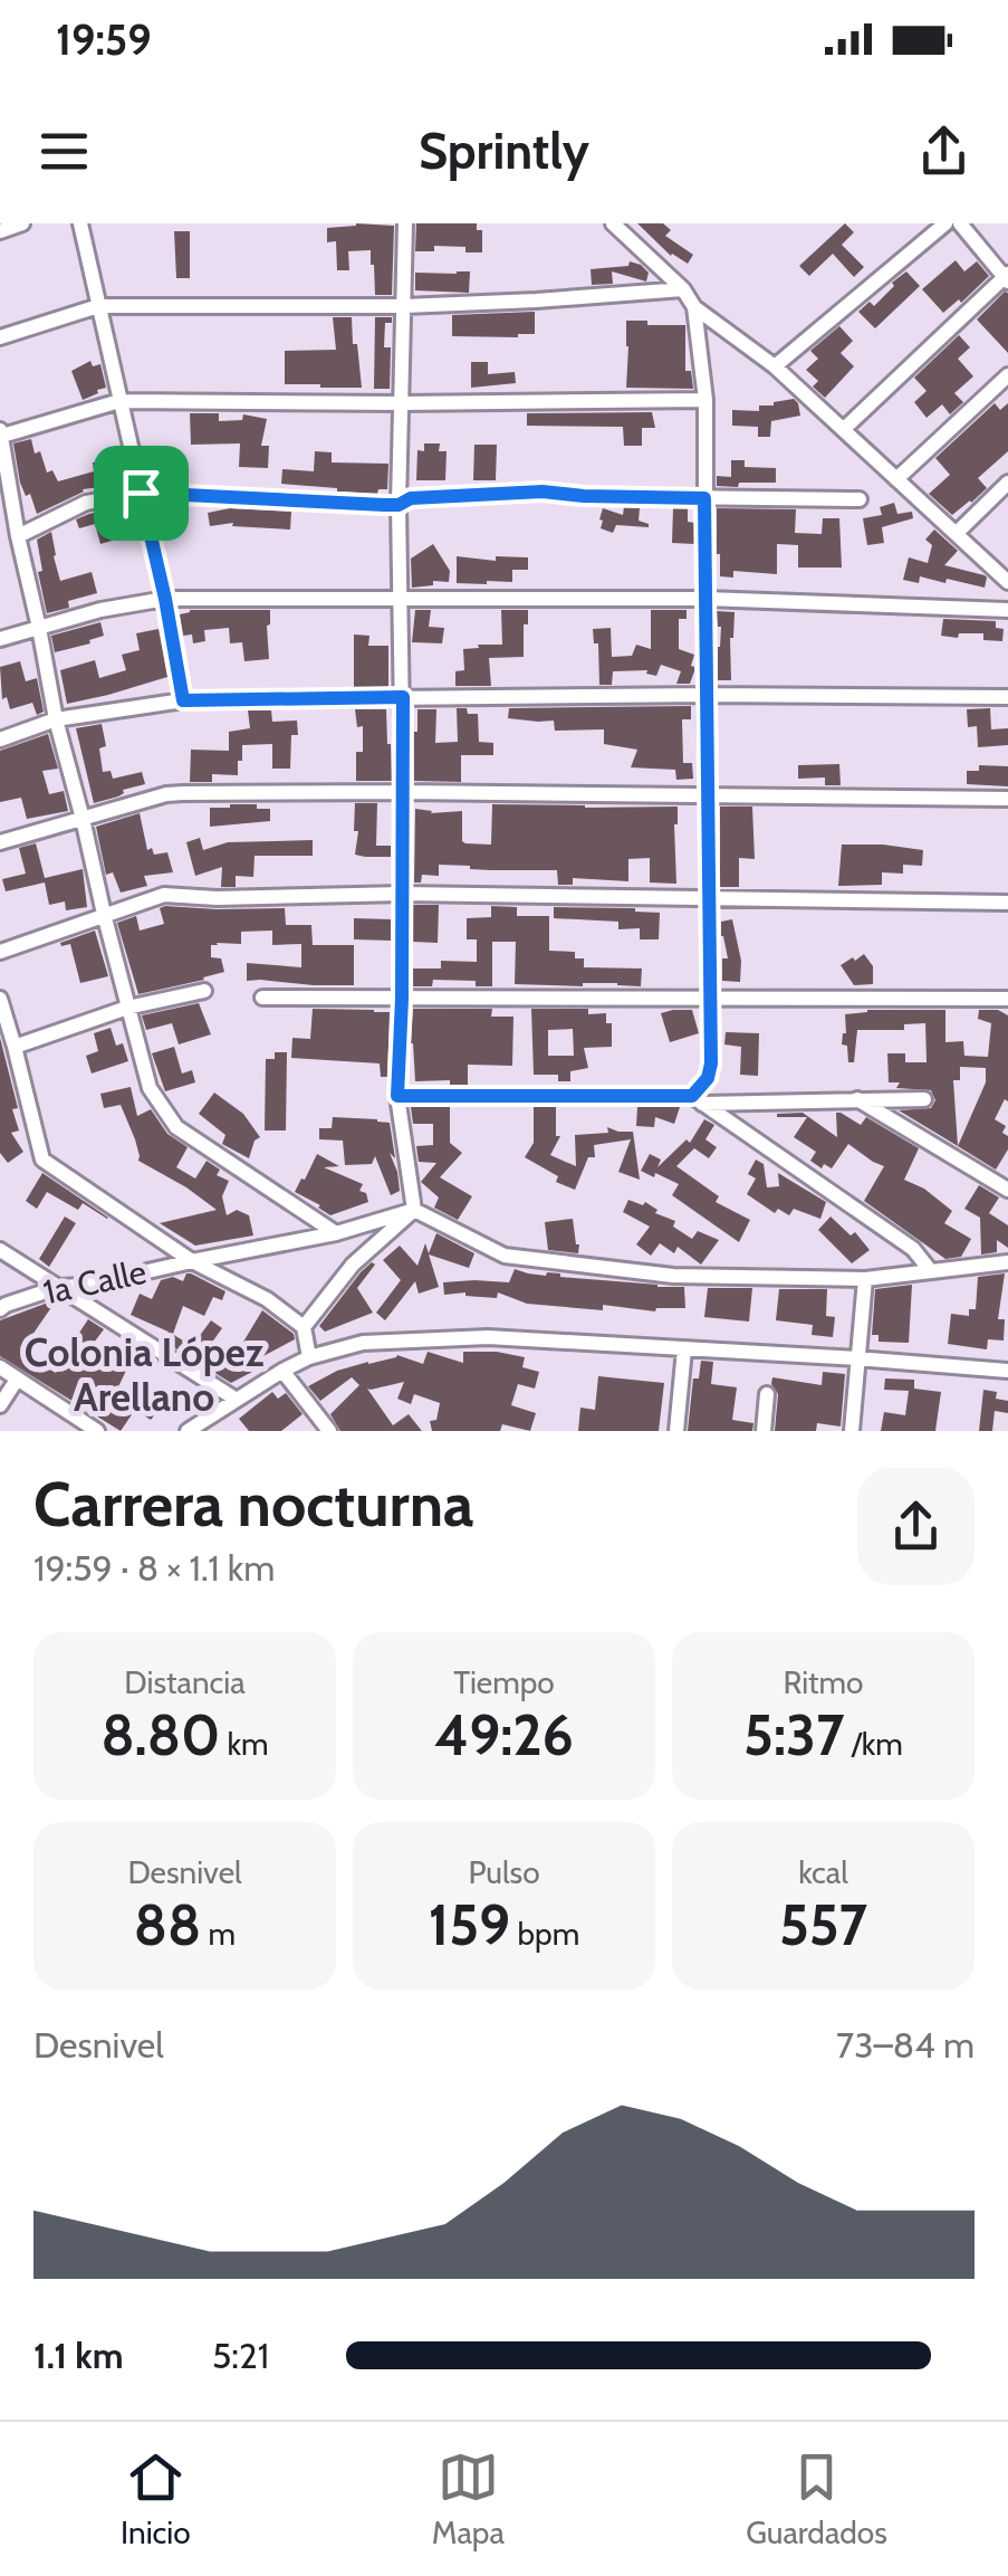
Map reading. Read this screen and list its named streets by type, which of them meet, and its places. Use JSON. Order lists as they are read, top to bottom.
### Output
{
  "streets": {
    "street": ["1a Calle"]
  },
  "districts": ["Colonia López Arellano"],
  "page": {
    "status": "19:59",
    "header": "Sprintly",
    "heading": ["Carrera nocturna", "19:59 · 8 × 1.1 km"],
    "stats": [
      ["Distancia", "8.80 km"],
      ["Tiempo", "49:26"],
      ["Ritmo", "5:37 /km"],
      ["Desnivel", "88 m"],
      ["Pulso", "159 bpm"],
      ["kcal", "557"]
    ],
    "chart": ["Desnivel", "73–84 m"],
    "list": [
      {
        "name": "1.1 km",
        "note": "5:21"
      }
    ],
    "tabs": ["Inicio", "Mapa", "Guardados"]
  }
}
